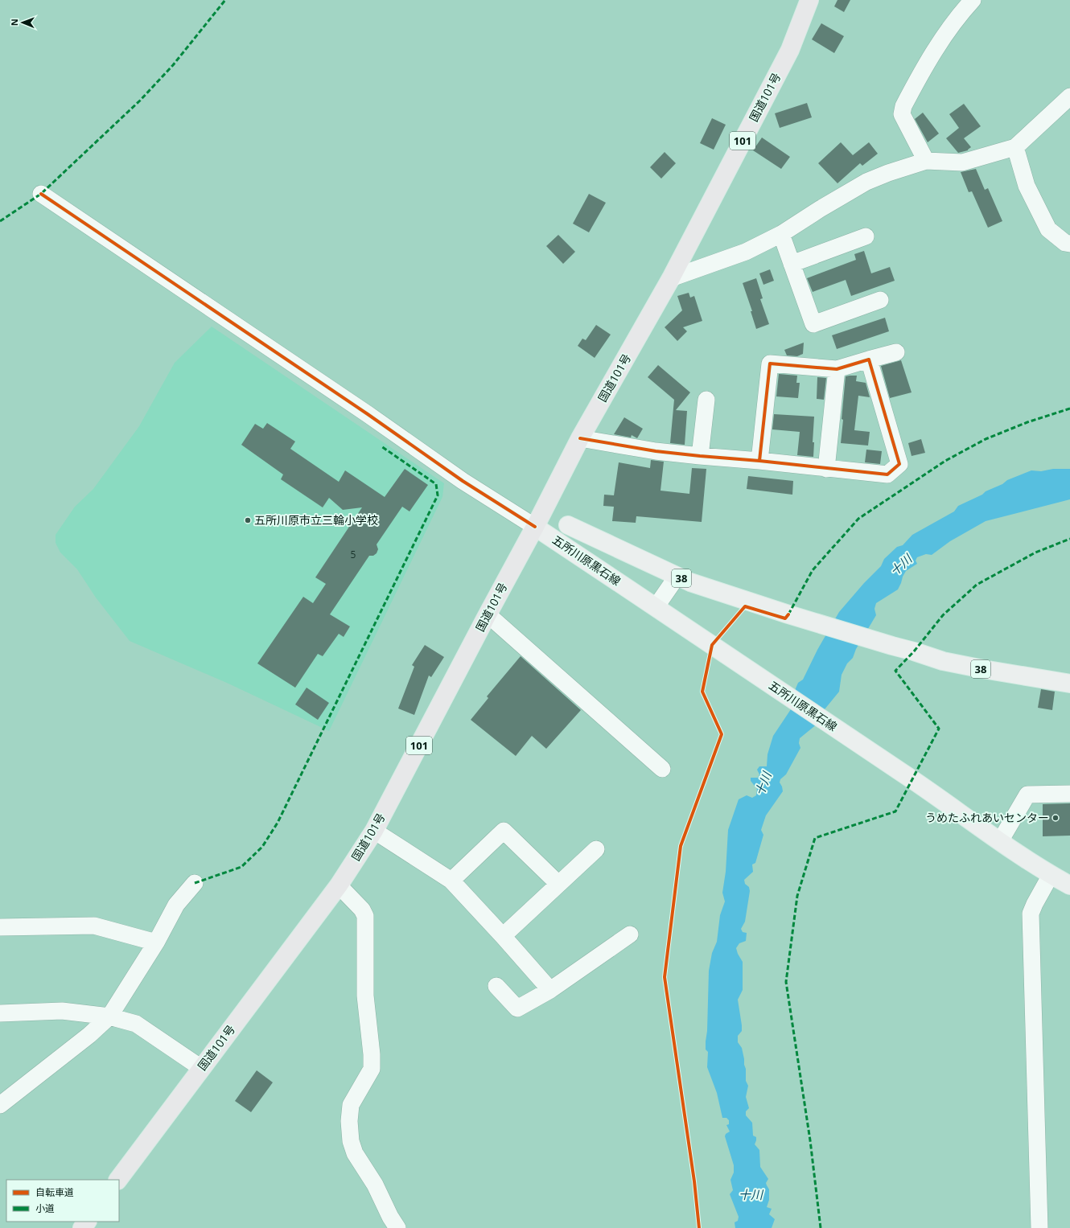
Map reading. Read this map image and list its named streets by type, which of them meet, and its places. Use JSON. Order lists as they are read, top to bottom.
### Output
{
  "streets": {
    "highway": ["国道101号", "101"],
    "main road": ["五所川原黒石線", "38"]
  },
  "crossings": [
    ["国道101号", "五所川原黒石線"]
  ],
  "water": ["十川"],
  "places": ["五所川原市立三輪小学校", "うめたふれあいセンター"],
  "house_numbers": ["5"],
  "legend": ["自転車道", "小道"],
  "north": "left"
}
